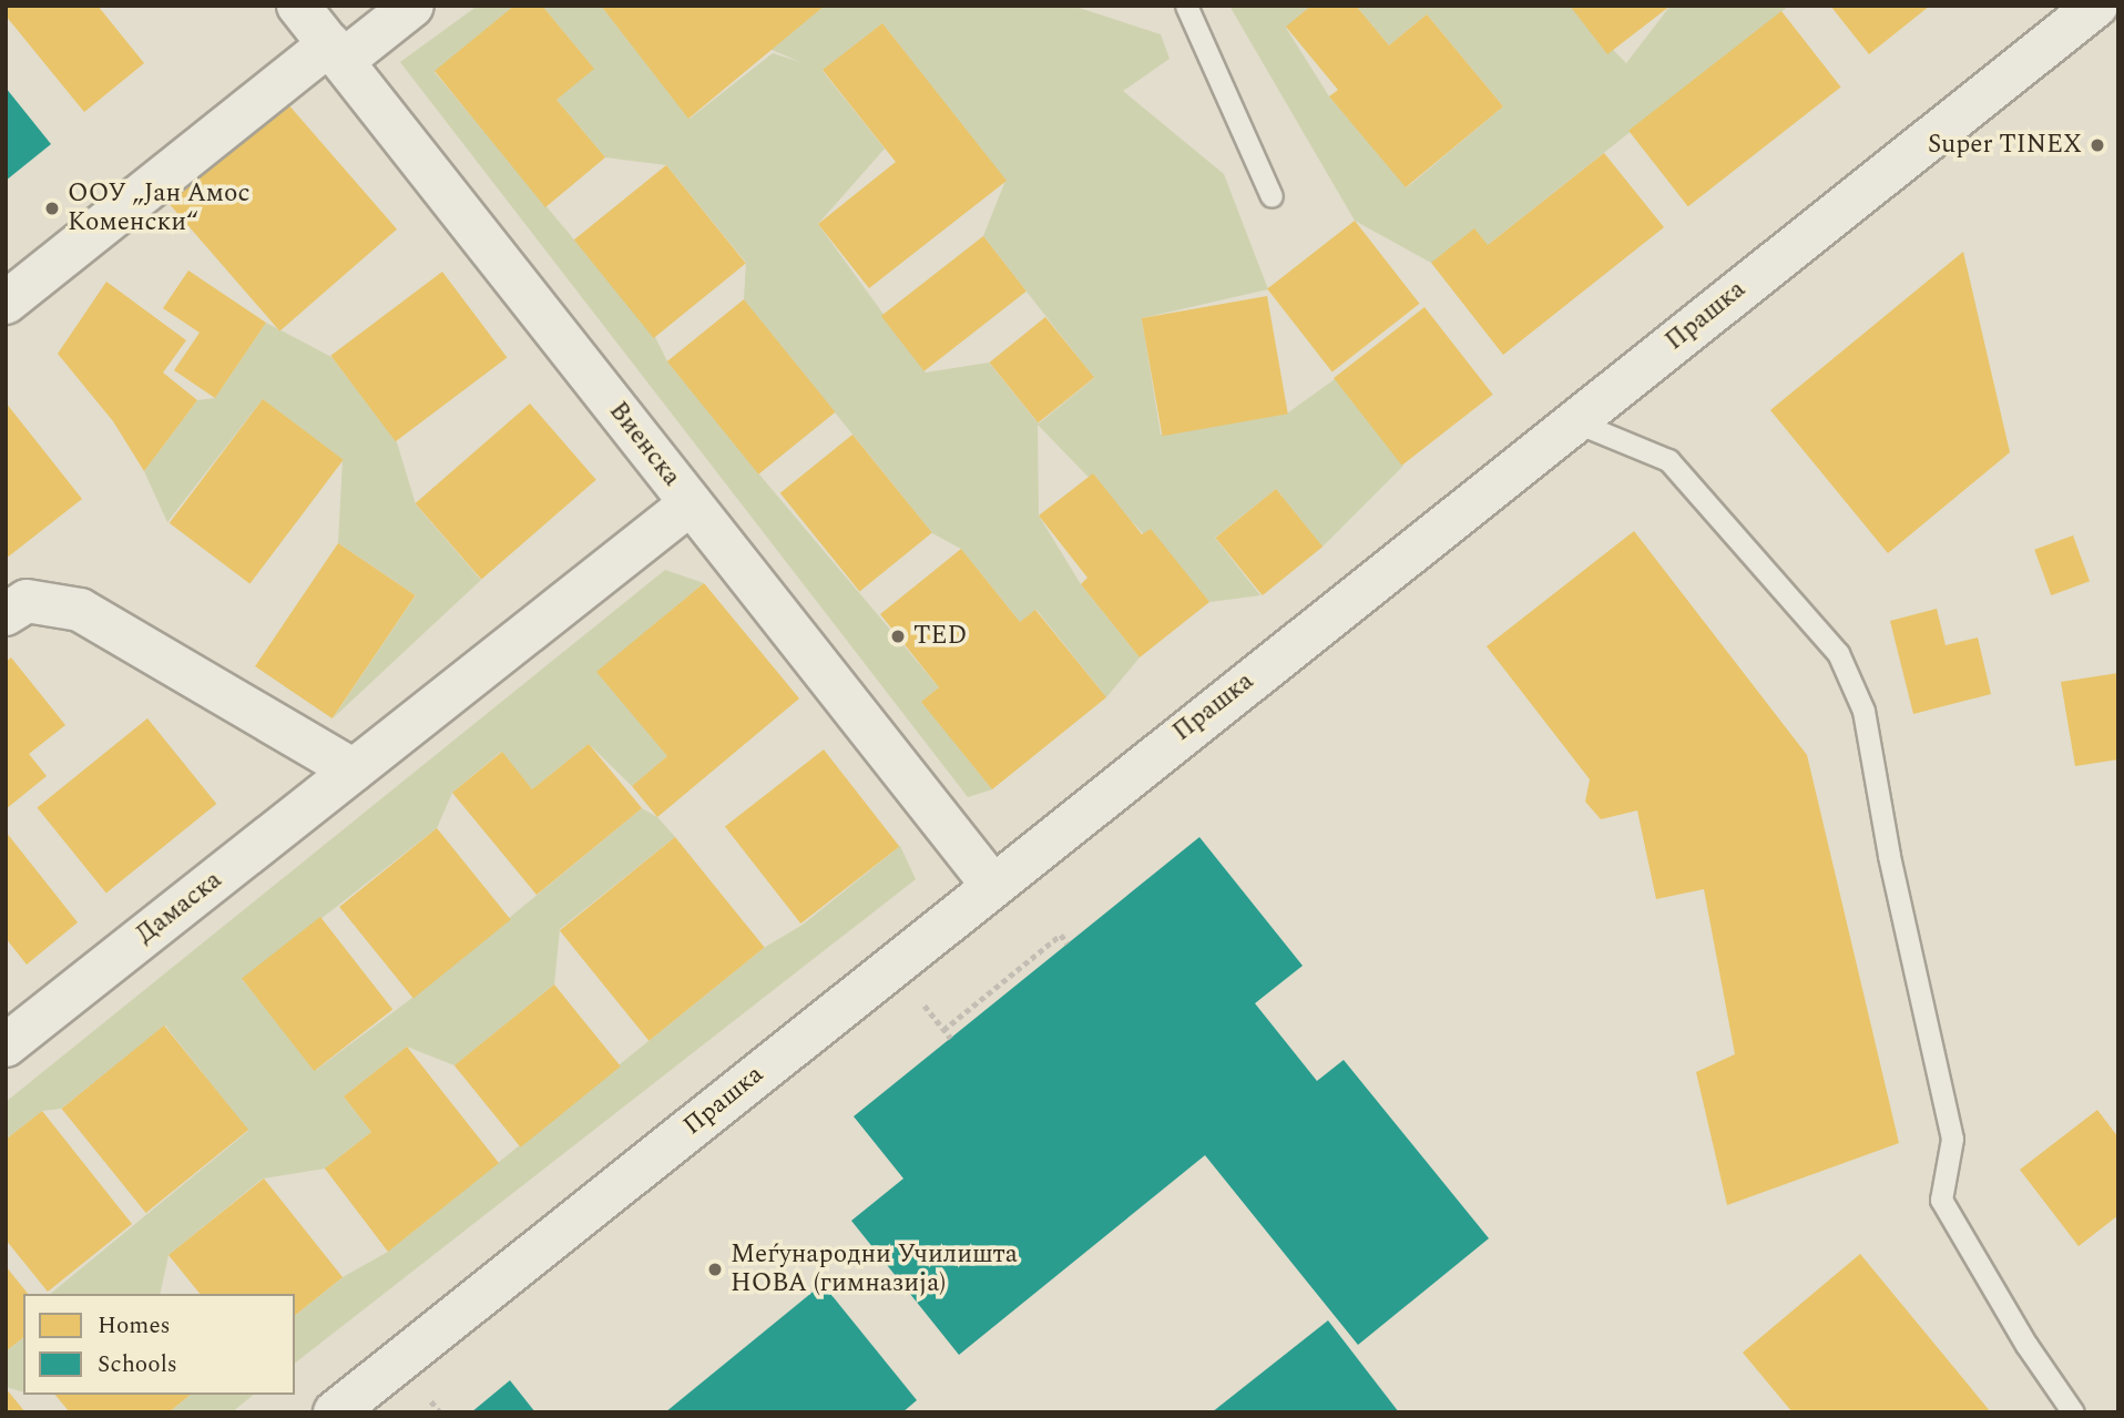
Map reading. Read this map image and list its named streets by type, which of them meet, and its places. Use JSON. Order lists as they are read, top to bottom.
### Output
{
  "streets": {
    "street": ["Прашка", "Виенска", "Дамаска"]
  },
  "crossings": [
    ["Прашка", "Виенска"],
    ["Виенска", "Дамаска"]
  ],
  "places": [
    "Super TINEX",
    "ООУ „Јан Амос Коменски“",
    "TED",
    "Меѓународни Училишта НОВА (гимназија)"
  ],
  "legend": ["Homes", "Schools"]
}
